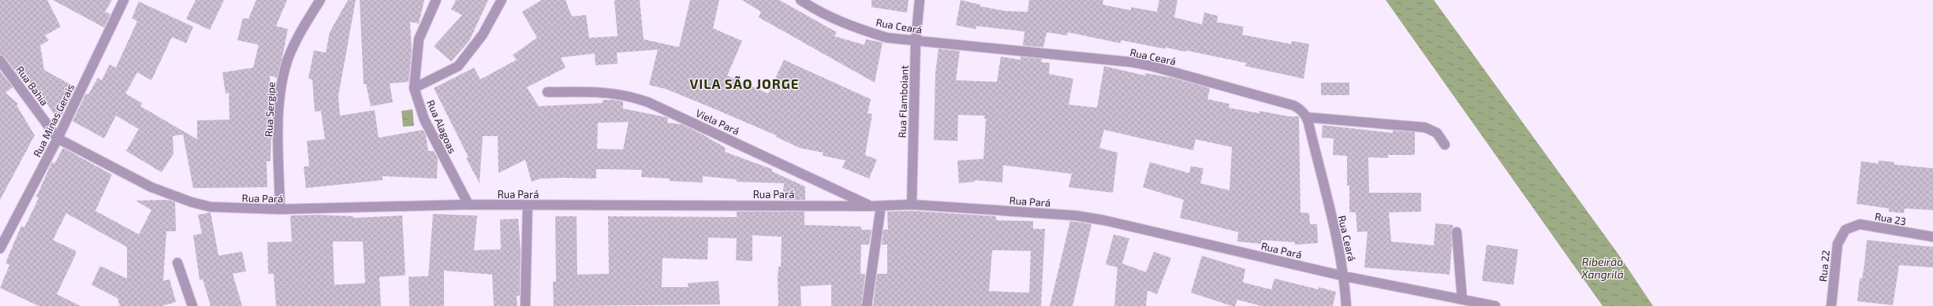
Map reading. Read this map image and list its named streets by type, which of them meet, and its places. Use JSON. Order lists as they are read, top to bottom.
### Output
{
  "streets": {
    "street": [
      "Rua Ceará",
      "Rua Bahia",
      "Rua Flamboiant",
      "Rua Sergipe",
      "Rua Minas Gerais",
      "Viela Pará",
      "Rua Alagoas",
      "Rua Pará",
      "Rua 23",
      "Rua 22"
    ]
  },
  "crossings": [
    ["Rua Ceará", "Rua Flamboiant"],
    ["Rua Ceará", "Rua Pará"],
    ["Rua Bahia", "Rua Minas Gerais"],
    ["Rua Bahia", "Rua Pará"],
    ["Rua Flamboiant", "Rua Pará"],
    ["Rua Sergipe", "Rua Pará"],
    ["Rua Minas Gerais", "Rua Pará"],
    ["Viela Pará", "Rua Pará"],
    ["Rua Alagoas", "Rua Pará"],
    ["Rua 23", "Rua 22"]
  ],
  "districts": ["VILA SÃO JORGE"],
  "water": ["Ribeirão Xangrilá"]
}
